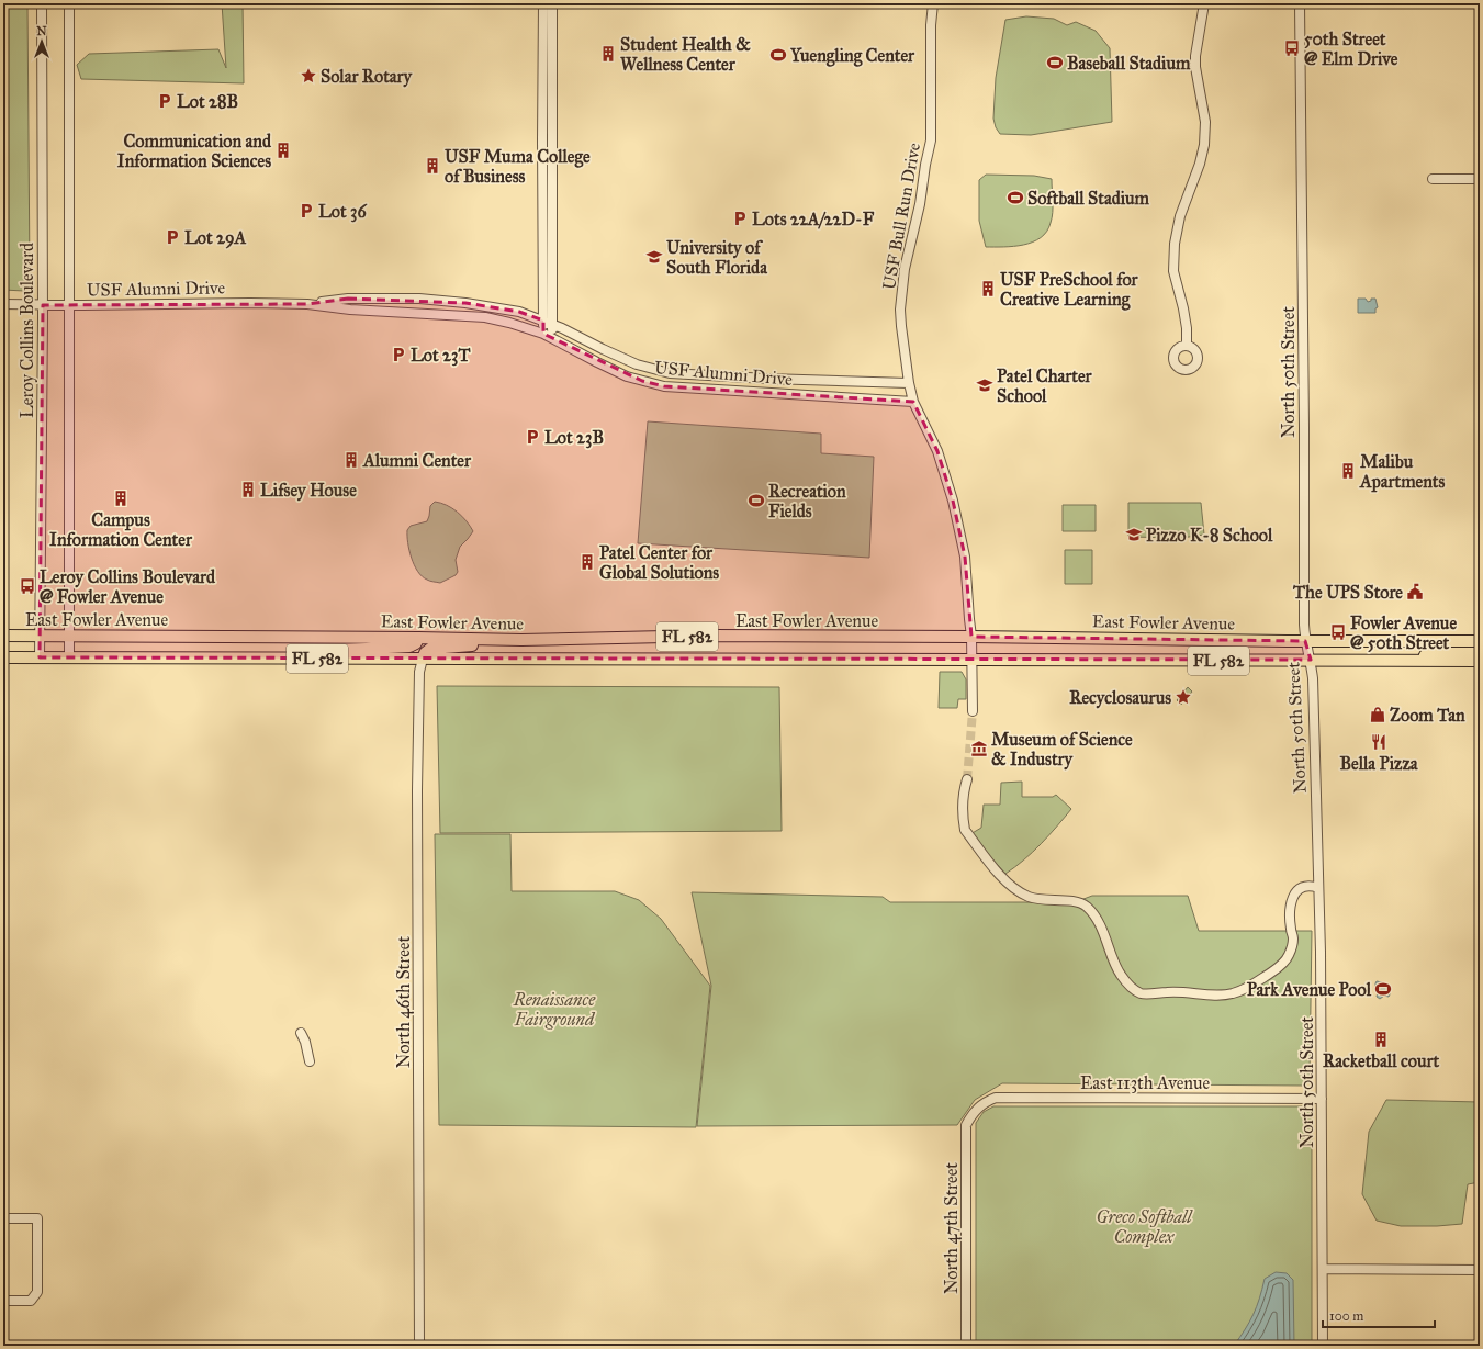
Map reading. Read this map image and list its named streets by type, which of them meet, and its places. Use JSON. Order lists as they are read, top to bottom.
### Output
{
  "streets": {
    "main road": ["East Fowler Avenue", "FL 582"],
    "street": [
      "USF Bull Run Drive",
      "USF Alumni Drive",
      "Leroy Collins Boulevard",
      "North 50th Street",
      "North 46th Street",
      "East 113th Avenue",
      "North 47th Street"
    ]
  },
  "crossings": [
    ["USF Bull Run Drive", "USF Alumni Drive"],
    ["USF Bull Run Drive", "East Fowler Avenue"],
    ["USF Alumni Drive", "Leroy Collins Boulevard"],
    ["Leroy Collins Boulevard", "East Fowler Avenue"],
    ["North 50th Street", "East Fowler Avenue"],
    ["North 50th Street", "East 113th Avenue"],
    ["East Fowler Avenue", "North 46th Street"],
    ["East 113th Avenue", "North 47th Street"]
  ],
  "parks": ["Renaissance Fairground", "Greco Softball Complex"],
  "places": {
    "bus stop": ["50th Street @ Elm Drive", "Leroy Collins Boulevard @ Fowler Avenue", "Fowler Avenue @ 50th Street"],
    "building": [
      "Student Health & Wellness Center",
      "Communication and Information Sciences",
      "USF Muma College of Business",
      "USF PreSchool for Creative Learning",
      "Alumni Center",
      "Malibu Apartments",
      "Lifsey House",
      "Campus Information Center",
      "Patel Center for Global Solutions",
      "Racketball court"
    ],
    "sports": [
      "Yuengling Center",
      "Baseball Stadium",
      "Softball Stadium",
      "Recreation Fields",
      "Park Avenue Pool"
    ],
    "place": ["Solar Rotary", "Recyclosaurus"],
    "parking": [
      "Lot 28B",
      "Lot 36",
      "Lots 22A/22D-F",
      "Lot 29A",
      "Lot 23T",
      "Lot 23B"
    ],
    "school or university": ["University of South Florida", "Patel Charter School", "Pizzo K-8 School"],
    "public building": ["The UPS Store"],
    "shop": ["Zoom Tan"],
    "restaurant": ["Bella Pizza"],
    "museum": ["Museum of Science & Industry"]
  },
  "scale_bar": "100 m",
  "north": "top"
}
